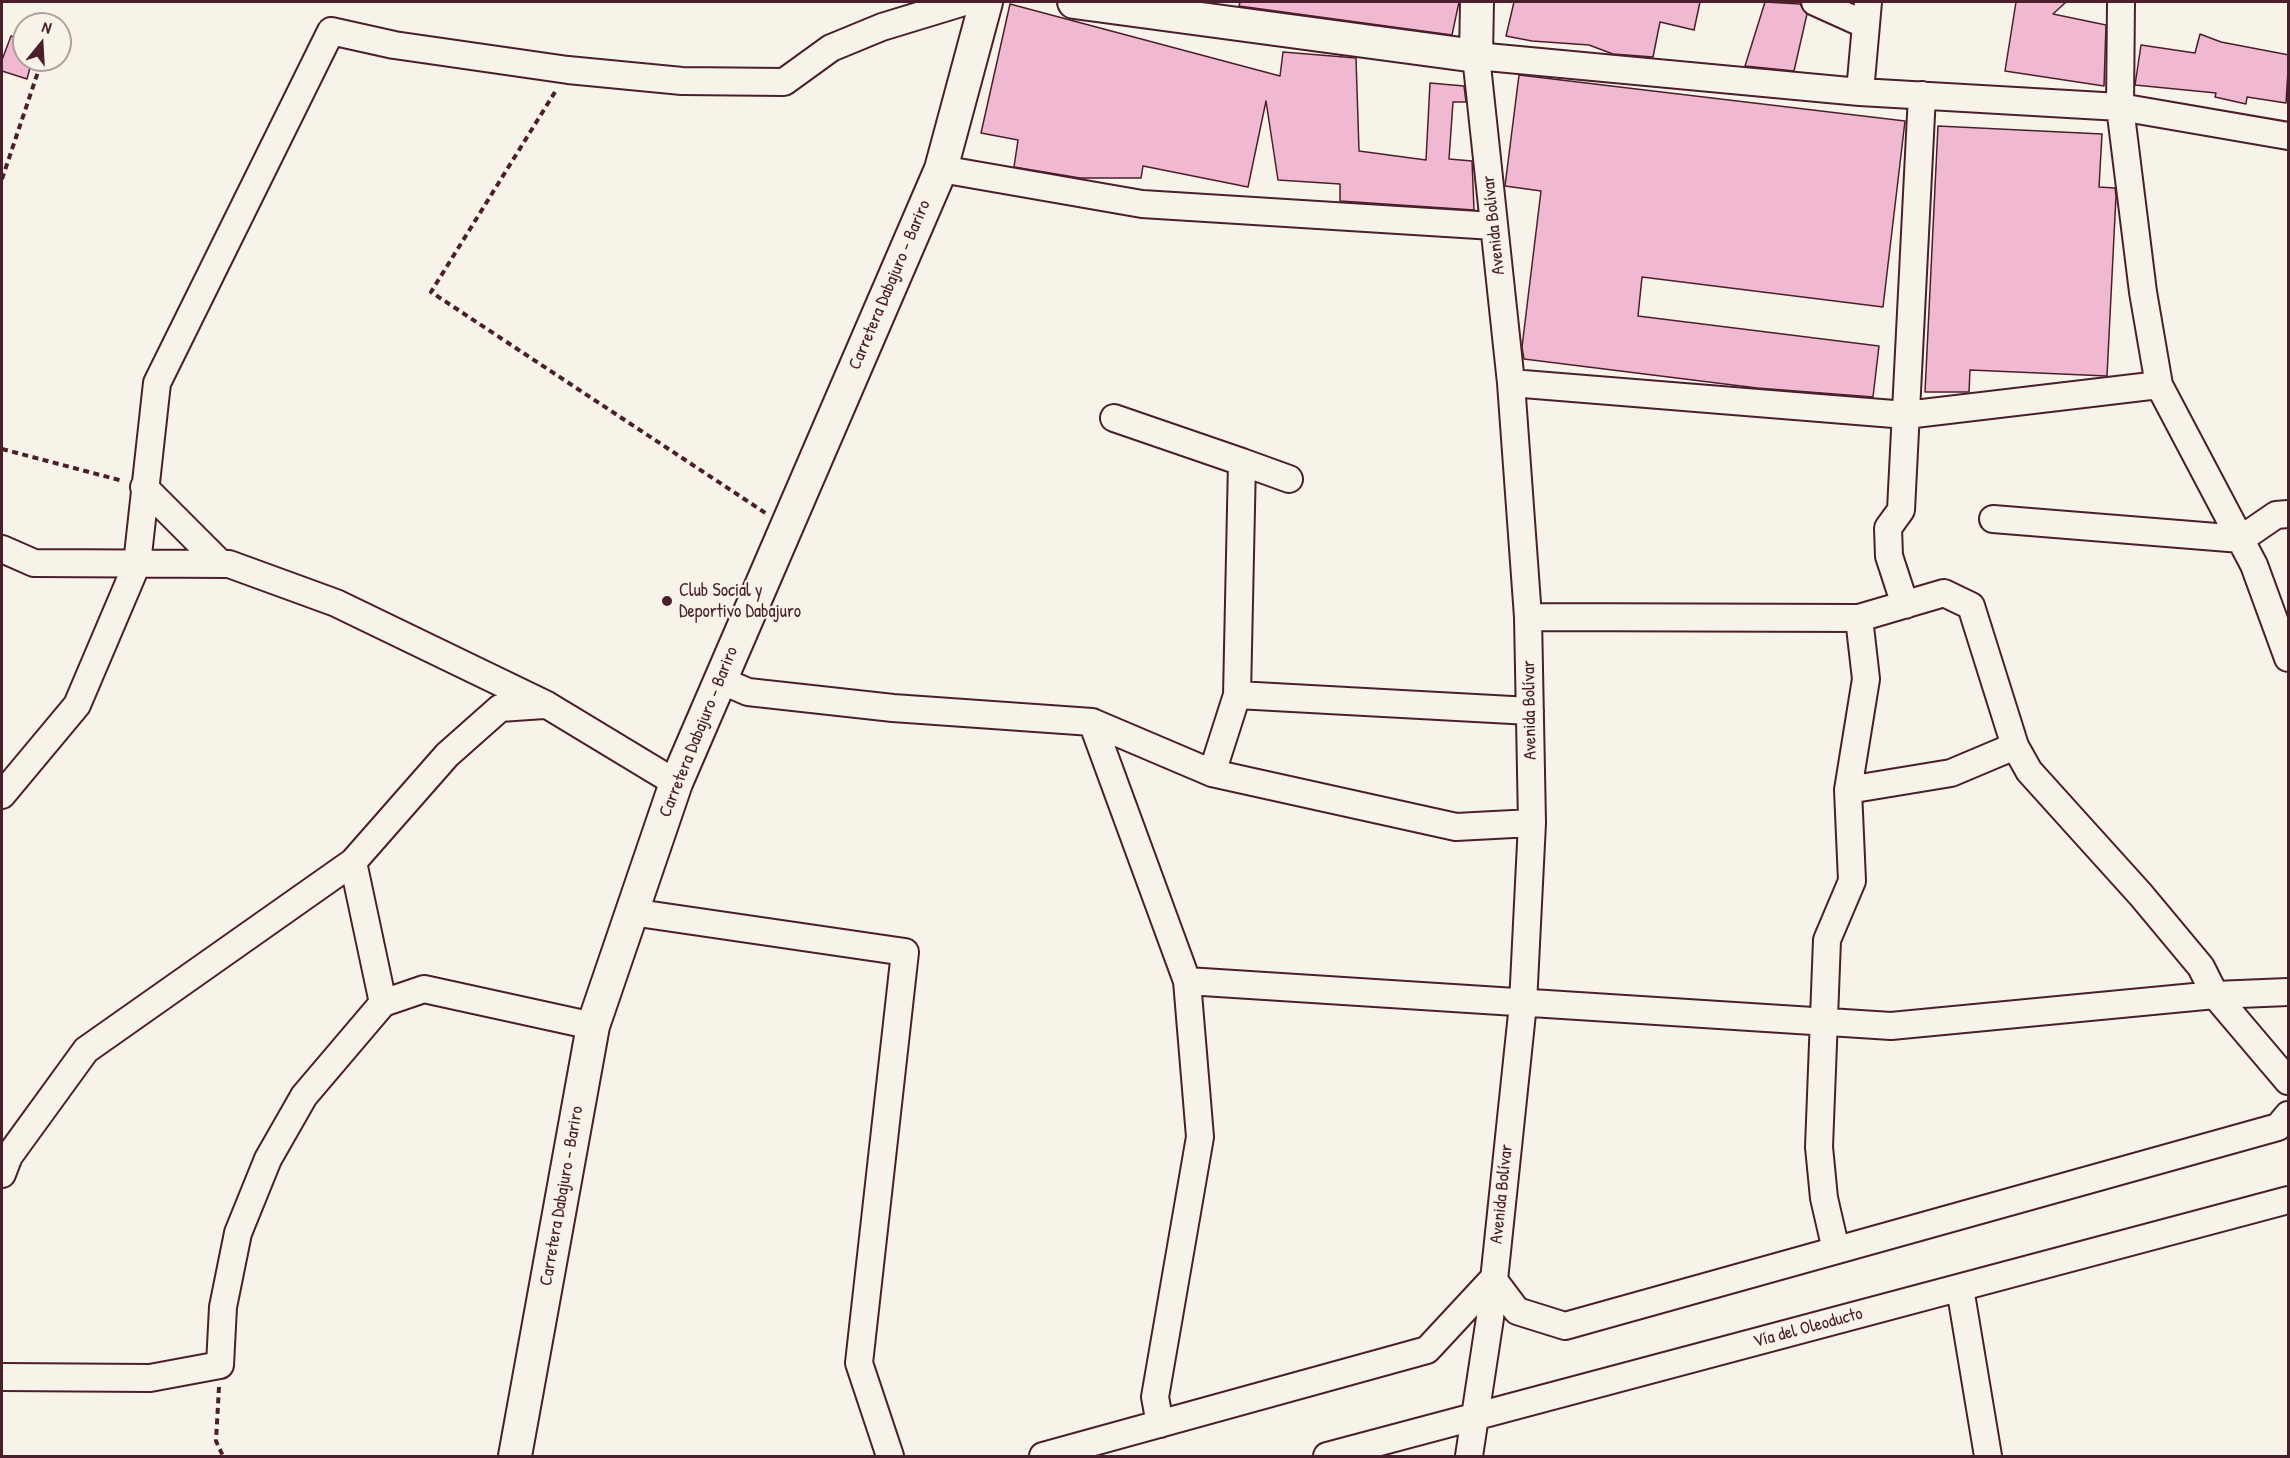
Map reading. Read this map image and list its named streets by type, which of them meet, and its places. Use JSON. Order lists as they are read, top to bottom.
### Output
{
  "streets": {
    "street": ["Avenida Bolívar", "Carretera Dabajuro - Bariro", "Vía del Oleoducto"]
  },
  "crossings": [
    ["Avenida Bolívar", "Vía del Oleoducto"]
  ],
  "places": ["Club Social y Deportivo Dabajuro"],
  "north": "top"
}
